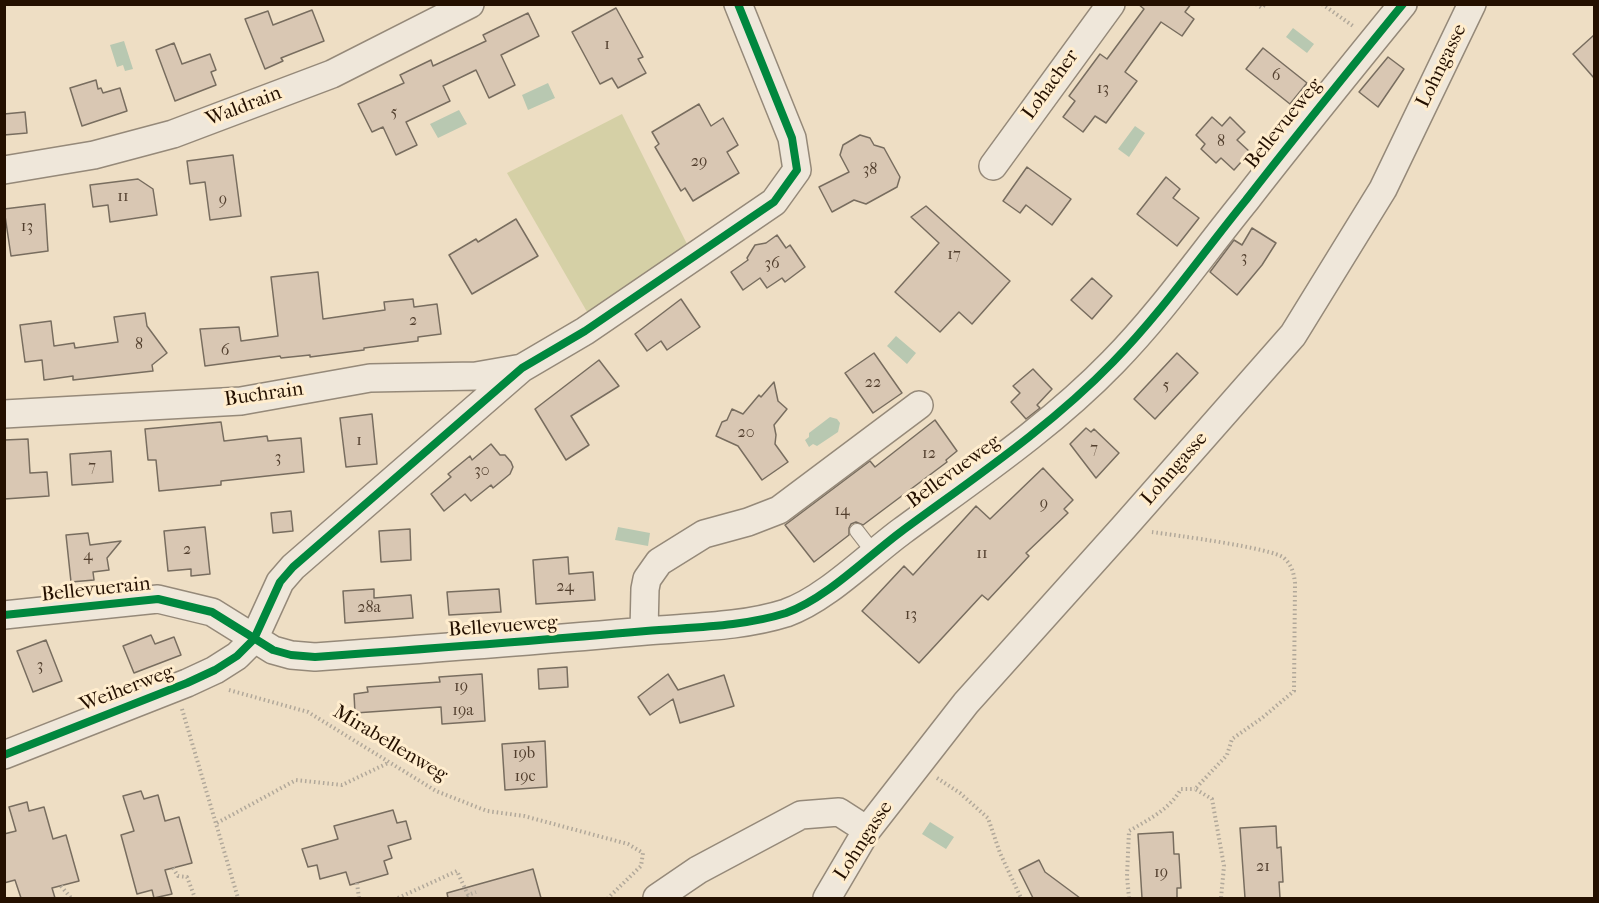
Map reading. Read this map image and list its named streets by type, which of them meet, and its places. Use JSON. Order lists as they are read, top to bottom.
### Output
{
  "streets": {
    "street": [
      "Lohngasse",
      "Lohacher",
      "Waldrain",
      "Bellevueweg",
      "Buchrain",
      "Bellevuerain",
      "Weiherweg"
    ],
    "path": ["Mirabellenweg"]
  },
  "crossings": [
    ["Bellevueweg", "Bellevuerain"],
    ["Bellevueweg", "Weiherweg"],
    ["Bellevuerain", "Weiherweg"],
    ["Weiherweg", "Mirabellenweg"]
  ],
  "house_numbers": [
    "1",
    "6",
    "13",
    "5",
    "8",
    "29",
    "38",
    "11",
    "9",
    "13",
    "17",
    "3",
    "36",
    "2",
    "8",
    "6",
    "22",
    "5",
    "20",
    "1",
    "7",
    "12",
    "3",
    "7",
    "30",
    "9",
    "14",
    "2",
    "11",
    "4",
    "24",
    "28a",
    "13",
    "3",
    "19",
    "19a",
    "19b",
    "19c",
    "21",
    "19"
  ]
}
